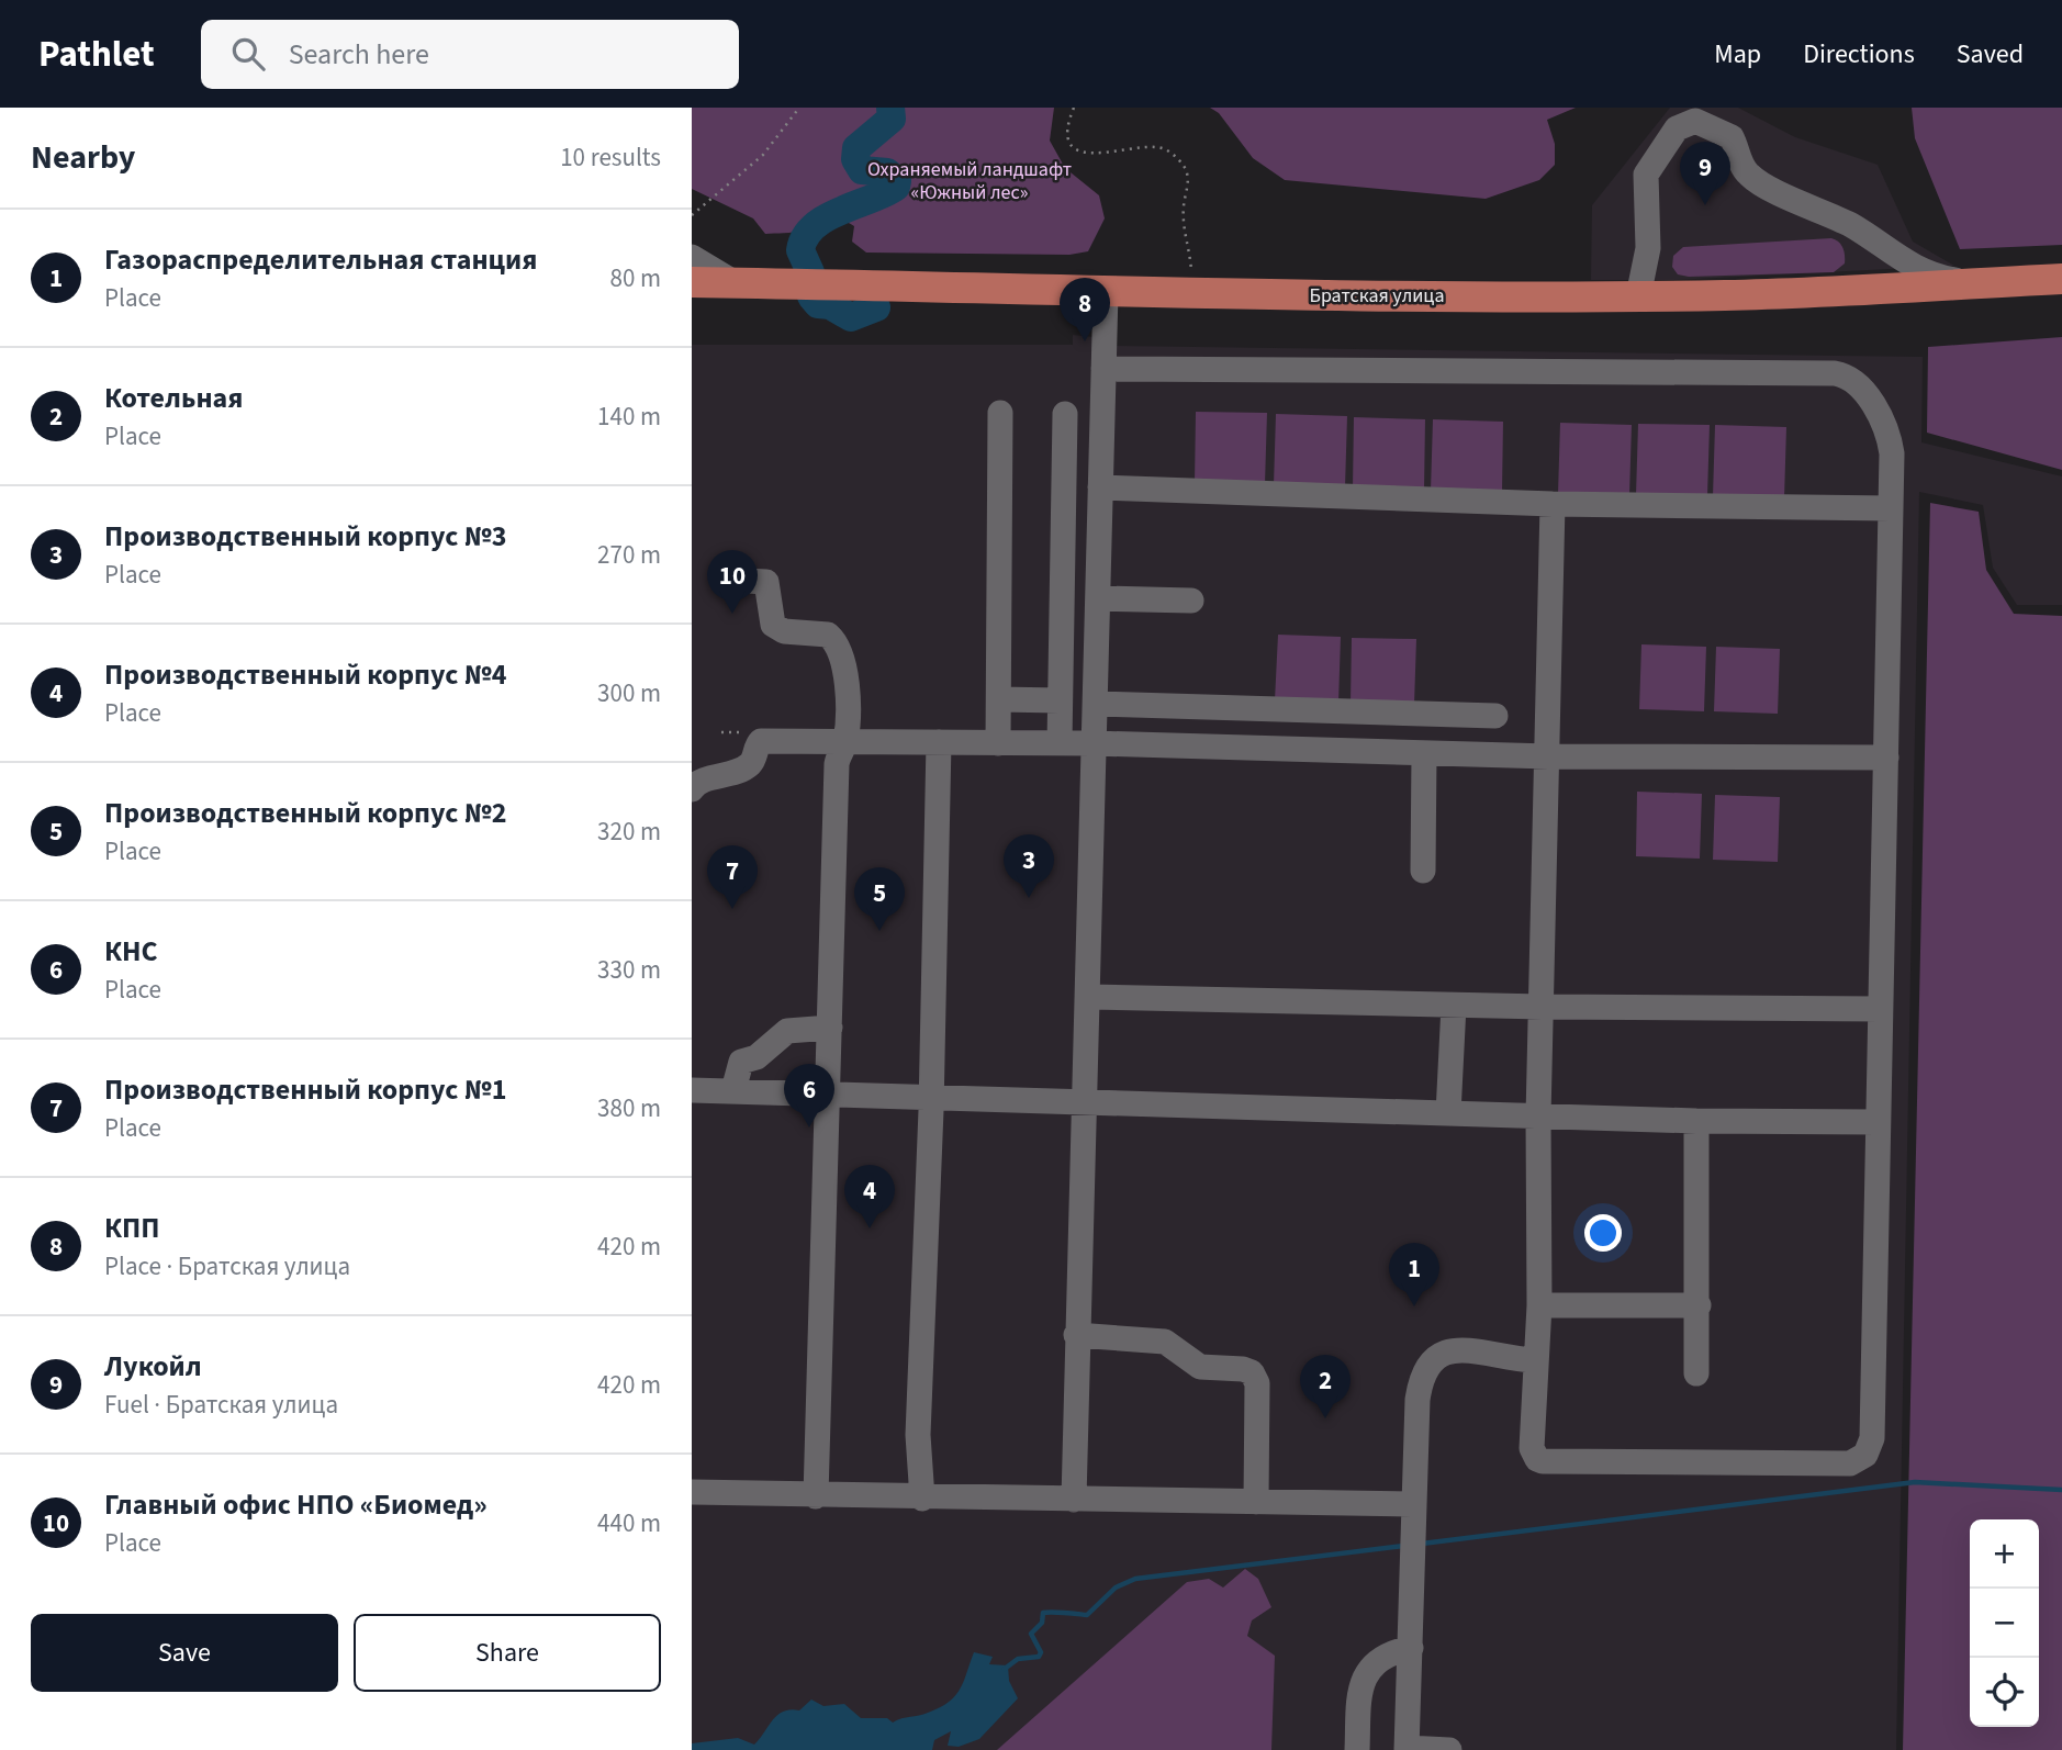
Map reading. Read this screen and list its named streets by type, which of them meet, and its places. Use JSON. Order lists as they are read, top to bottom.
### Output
{
  "streets": {
    "main road": ["Братская улица"]
  },
  "parks": ["Охраняемый ландшафт «Южный лес»"],
  "page": {
    "header": "Pathlet",
    "search": "Search here",
    "nav": ["Map", "Directions", "Saved"],
    "heading": ["Nearby", "10 results"],
    "pins": [
      "9",
      "8",
      "10",
      "3",
      "7",
      "5",
      "6",
      "4",
      "1",
      "2"
    ],
    "list": [
      {
        "mark": "1",
        "name": "Газораспределительная станция",
        "note": "Place",
        "value": "80 m"
      },
      {
        "mark": "2",
        "name": "Котельная",
        "note": "Place",
        "value": "140 m"
      },
      {
        "mark": "3",
        "name": "Производственный корпус №3",
        "note": "Place",
        "value": "270 m"
      },
      {
        "mark": "4",
        "name": "Производственный корпус №4",
        "note": "Place",
        "value": "300 m"
      },
      {
        "mark": "5",
        "name": "Производственный корпус №2",
        "note": "Place",
        "value": "320 m"
      },
      {
        "mark": "6",
        "name": "КНС",
        "note": "Place",
        "value": "330 m"
      },
      {
        "mark": "7",
        "name": "Производственный корпус №1",
        "note": "Place",
        "value": "380 m"
      },
      {
        "mark": "8",
        "name": "КПП",
        "note": "Place · Братская улица",
        "value": "420 m"
      },
      {
        "mark": "9",
        "name": "Лукойл",
        "note": "Fuel · Братская улица",
        "value": "420 m"
      },
      {
        "mark": "10",
        "name": "Главный офис НПО «Биомед»",
        "note": "Place",
        "value": "440 m"
      }
    ],
    "map_buttons": ["+", "−"],
    "buttons": ["Save", "Share"]
  }
}
